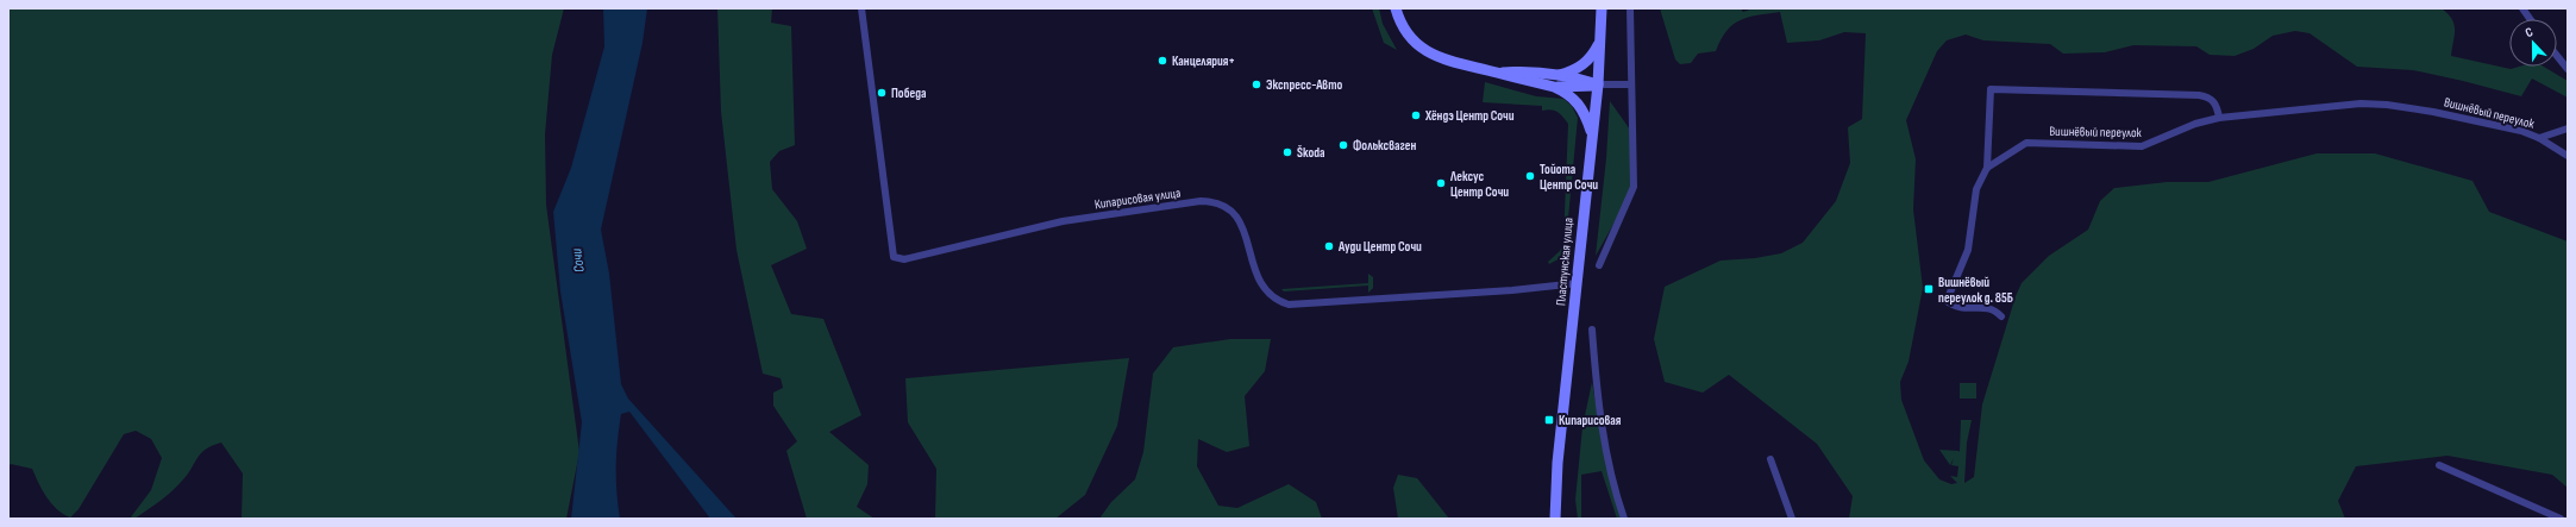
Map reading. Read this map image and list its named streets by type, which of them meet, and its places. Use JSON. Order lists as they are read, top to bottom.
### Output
{
  "streets": {
    "main road": ["Пластунская улица"],
    "street": ["Вишнёвый переулок", "Кипарисовая улица"]
  },
  "crossings": [
    ["Кипарисовая улица", "Пластунская улица"]
  ],
  "water": ["Сочи"],
  "places": {
    "other": [
      "Канцелярия+",
      "Экспресс-Авто",
      "Победа",
      "Хёндэ Центр Сочи",
      "Фольксваген",
      "Škoda",
      "Тойота Центр Сочи",
      "Лексус Центр Сочи",
      "Ауди Центр Сочи"
    ],
    "transit": ["Вишнёвый переулок д. 85Б", "Кипарисовая"]
  },
  "north": "top"
}
